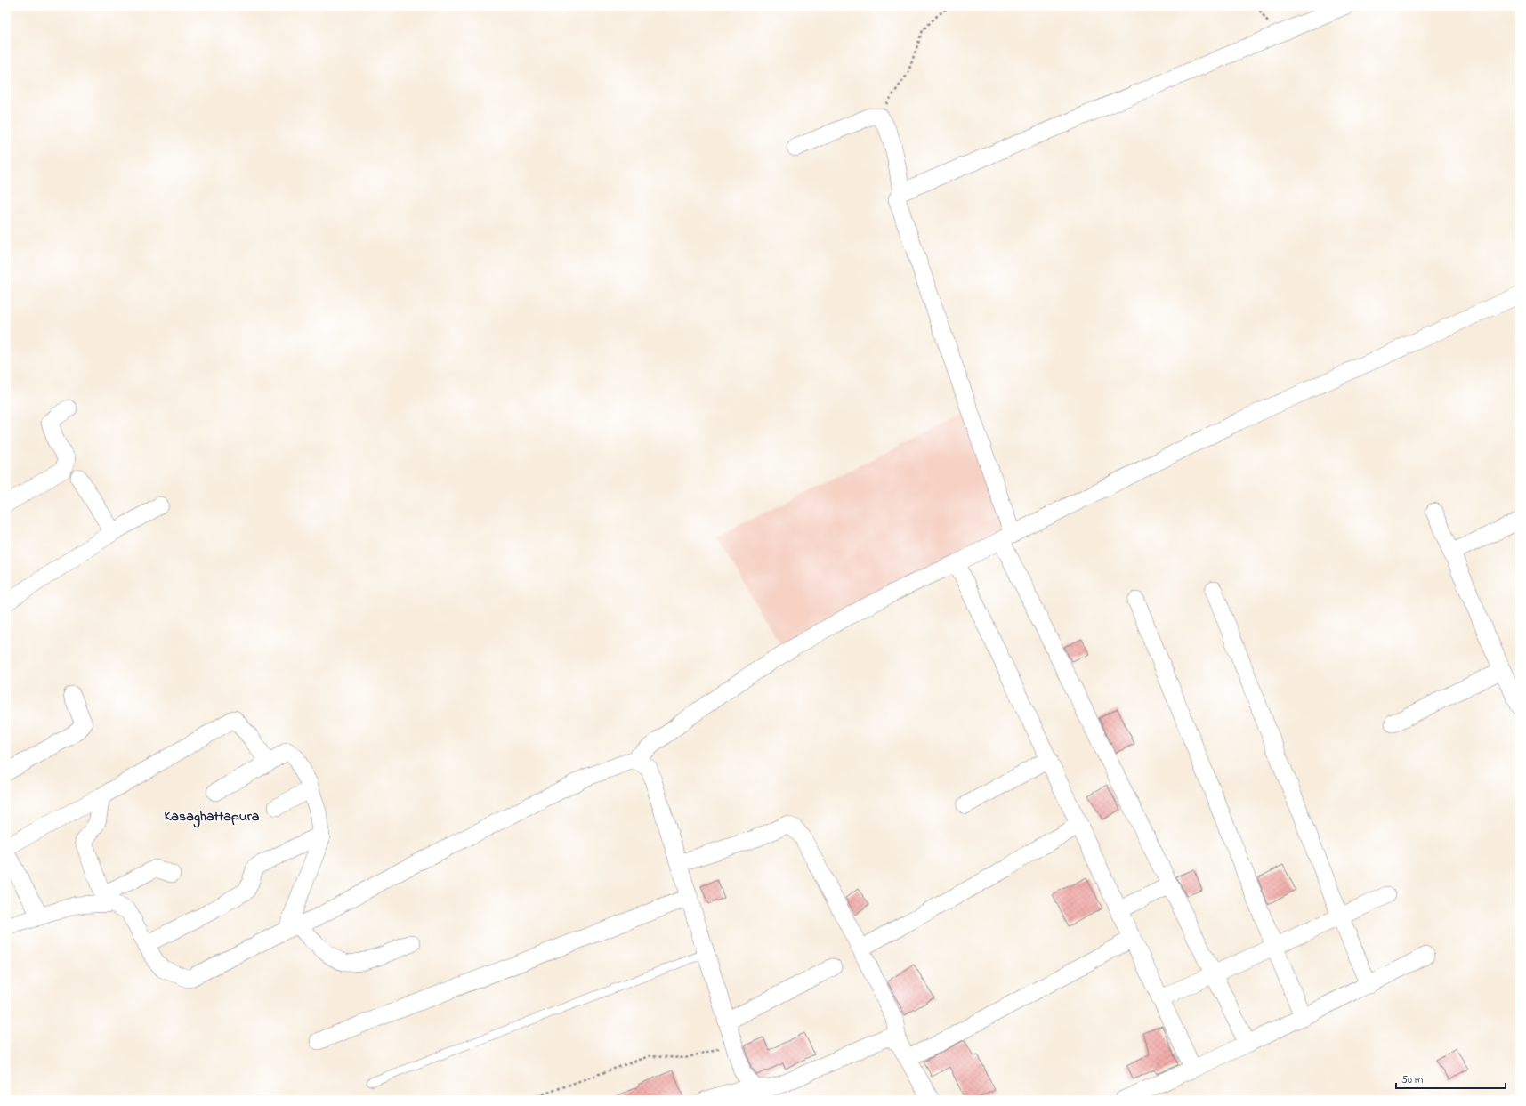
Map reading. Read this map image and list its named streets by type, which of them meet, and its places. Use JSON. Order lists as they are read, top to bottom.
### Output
{
  "districts": ["Kasaghattapura"],
  "scale_bar": "50 m"
}
